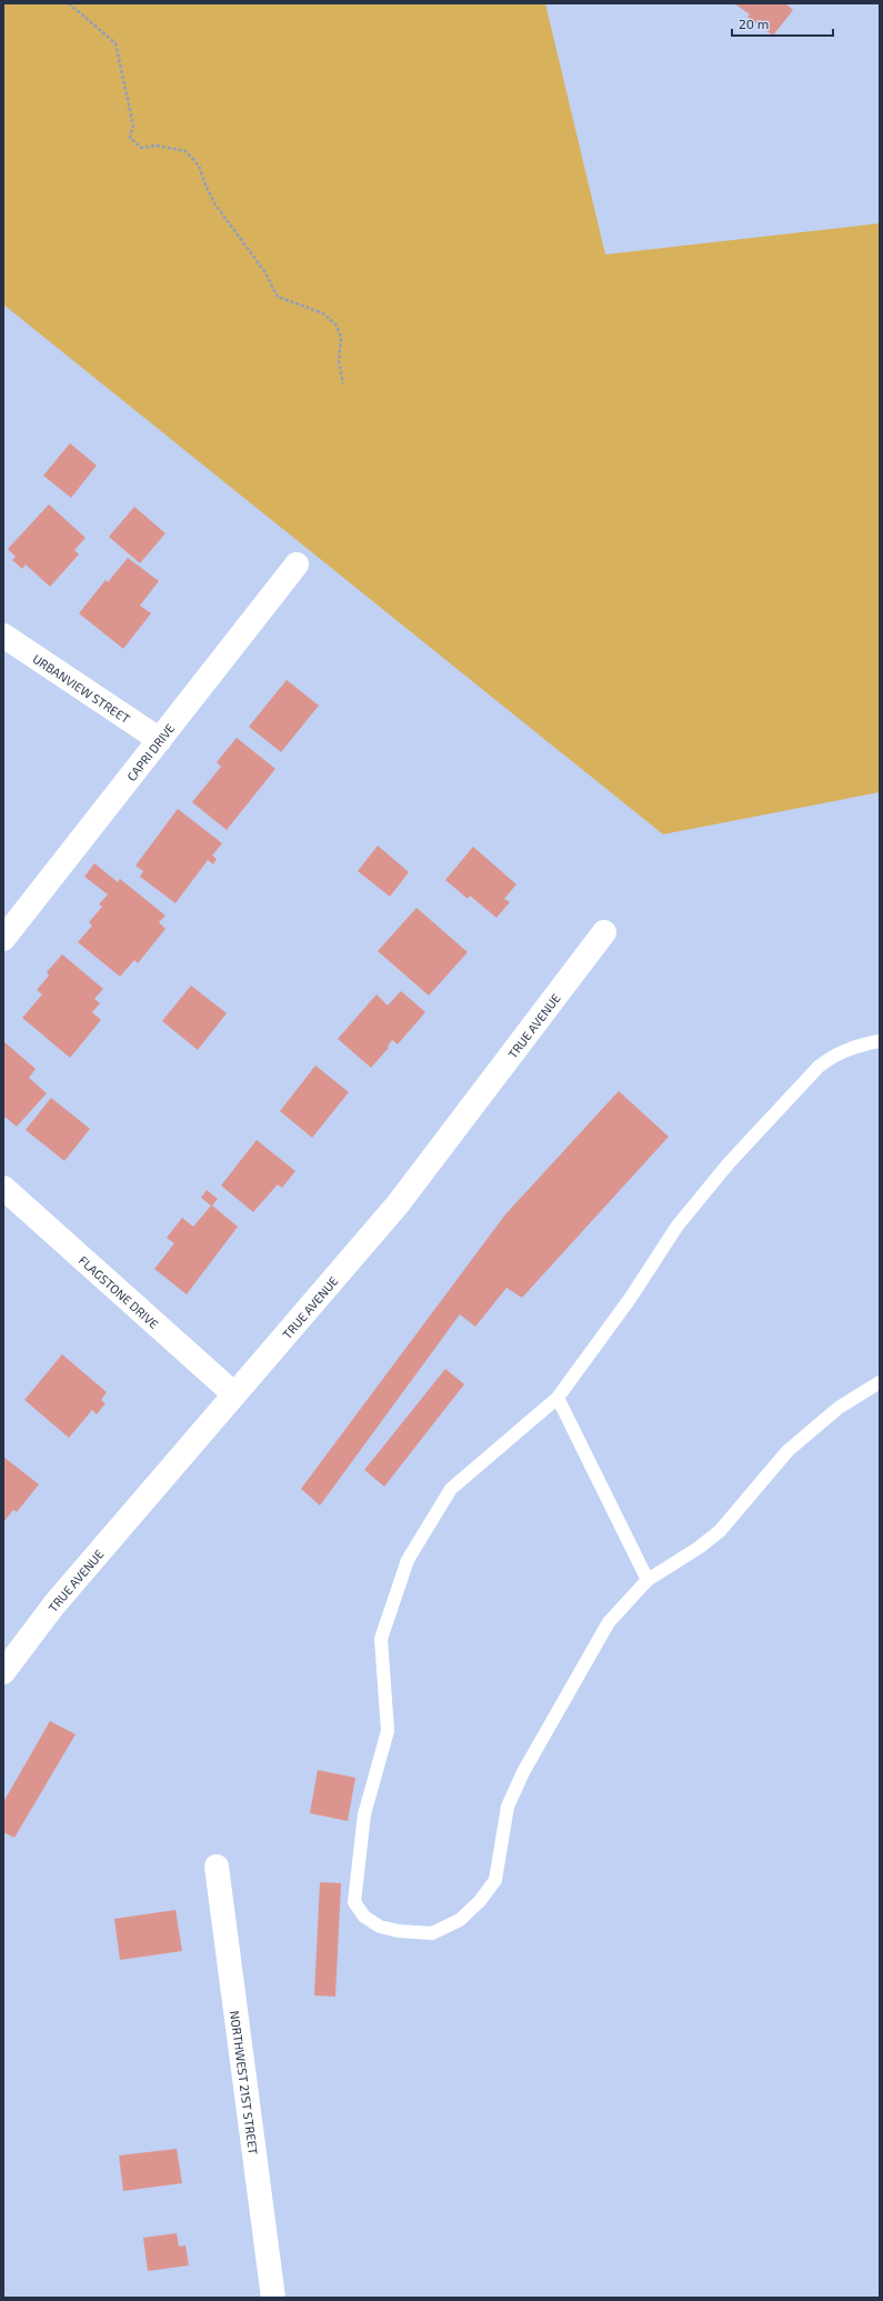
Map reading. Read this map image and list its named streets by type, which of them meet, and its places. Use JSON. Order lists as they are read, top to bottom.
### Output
{
  "streets": {
    "street": [
      "URBANVIEW STREET",
      "CAPRI DRIVE",
      "TRUE AVENUE",
      "FLAGSTONE DRIVE",
      "NORTHWEST 21ST STREET"
    ]
  },
  "crossings": [
    ["URBANVIEW STREET", "CAPRI DRIVE"],
    ["TRUE AVENUE", "FLAGSTONE DRIVE"]
  ],
  "scale_bar": "20 m"
}
